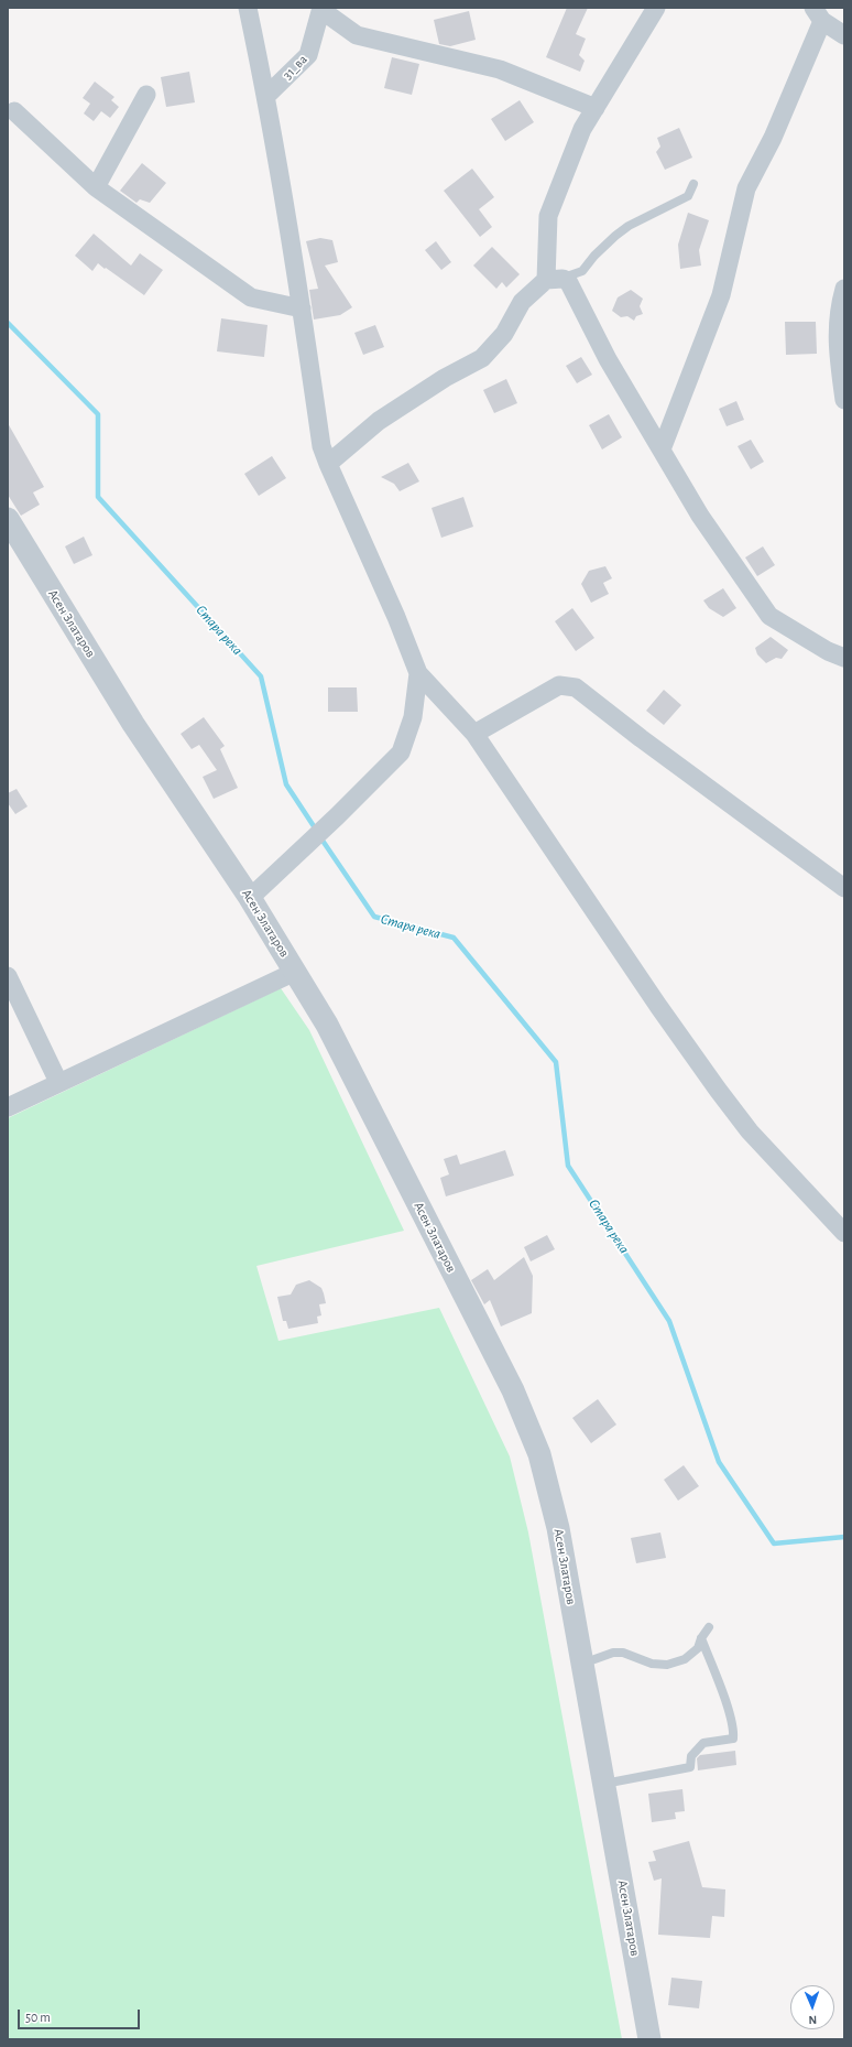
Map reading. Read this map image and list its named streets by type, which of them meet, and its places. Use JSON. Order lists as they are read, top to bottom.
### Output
{
  "streets": {
    "street": ["31_ва", "Асен Златаров"]
  },
  "water": ["Стара река"],
  "scale_bar": "50 m",
  "north": "bottom"
}
